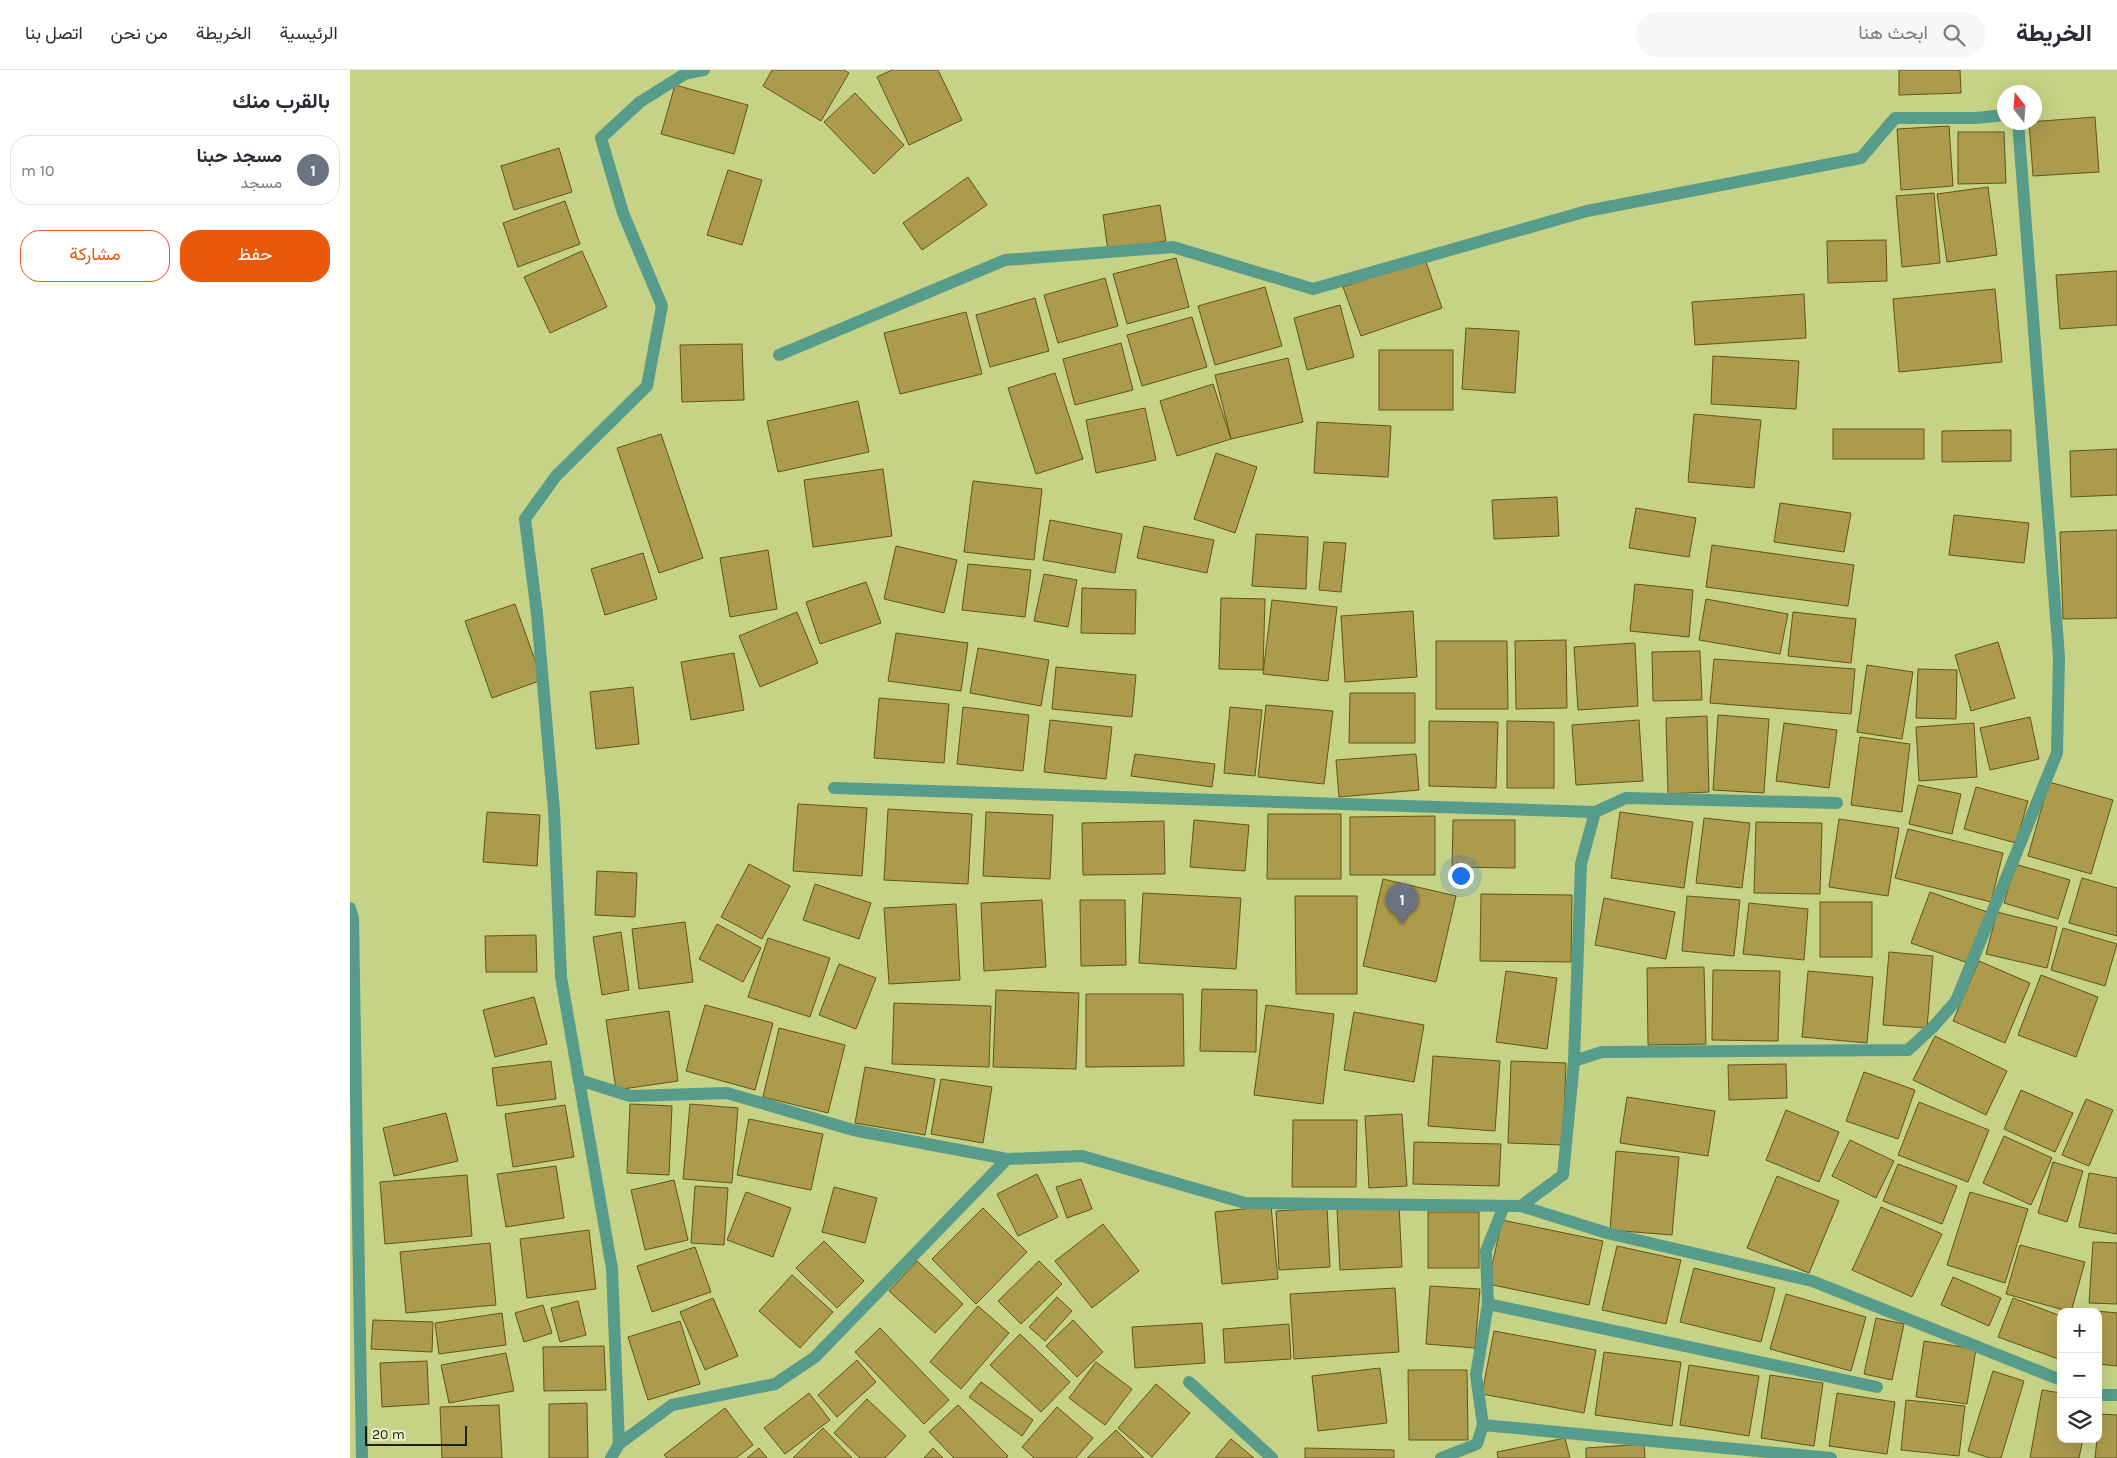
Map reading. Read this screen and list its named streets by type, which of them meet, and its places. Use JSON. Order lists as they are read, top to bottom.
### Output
{
  "scale_bar": "20 m",
  "north": "top",
  "page": {
    "header": "الخريطة",
    "search": "ابحث هنا",
    "nav": [
      "الرئيسية",
      "الخريطة",
      "من نحن",
      "اتصل بنا"
    ],
    "heading": "بالقرب منك",
    "list": [
      {
        "mark": "1",
        "name": "مسجد حبنا",
        "note": "مسجد",
        "value": "10 m"
      }
    ],
    "buttons": ["حفظ", "مشاركة"],
    "pins": "1",
    "map_buttons": ["+", "−"],
    "scale": "20 m"
  }
}
